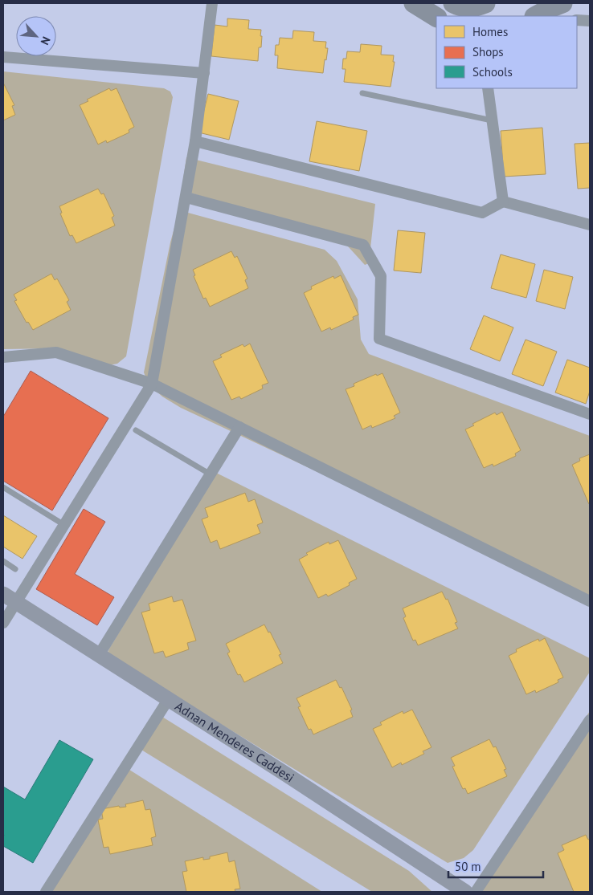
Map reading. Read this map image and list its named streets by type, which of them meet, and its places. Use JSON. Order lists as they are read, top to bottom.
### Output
{
  "streets": {
    "street": ["Adnan Menderes Caddesi"]
  },
  "legend": ["Homes", "Shops", "Schools"],
  "scale_bar": "50 m",
  "north": "bottom right"
}
